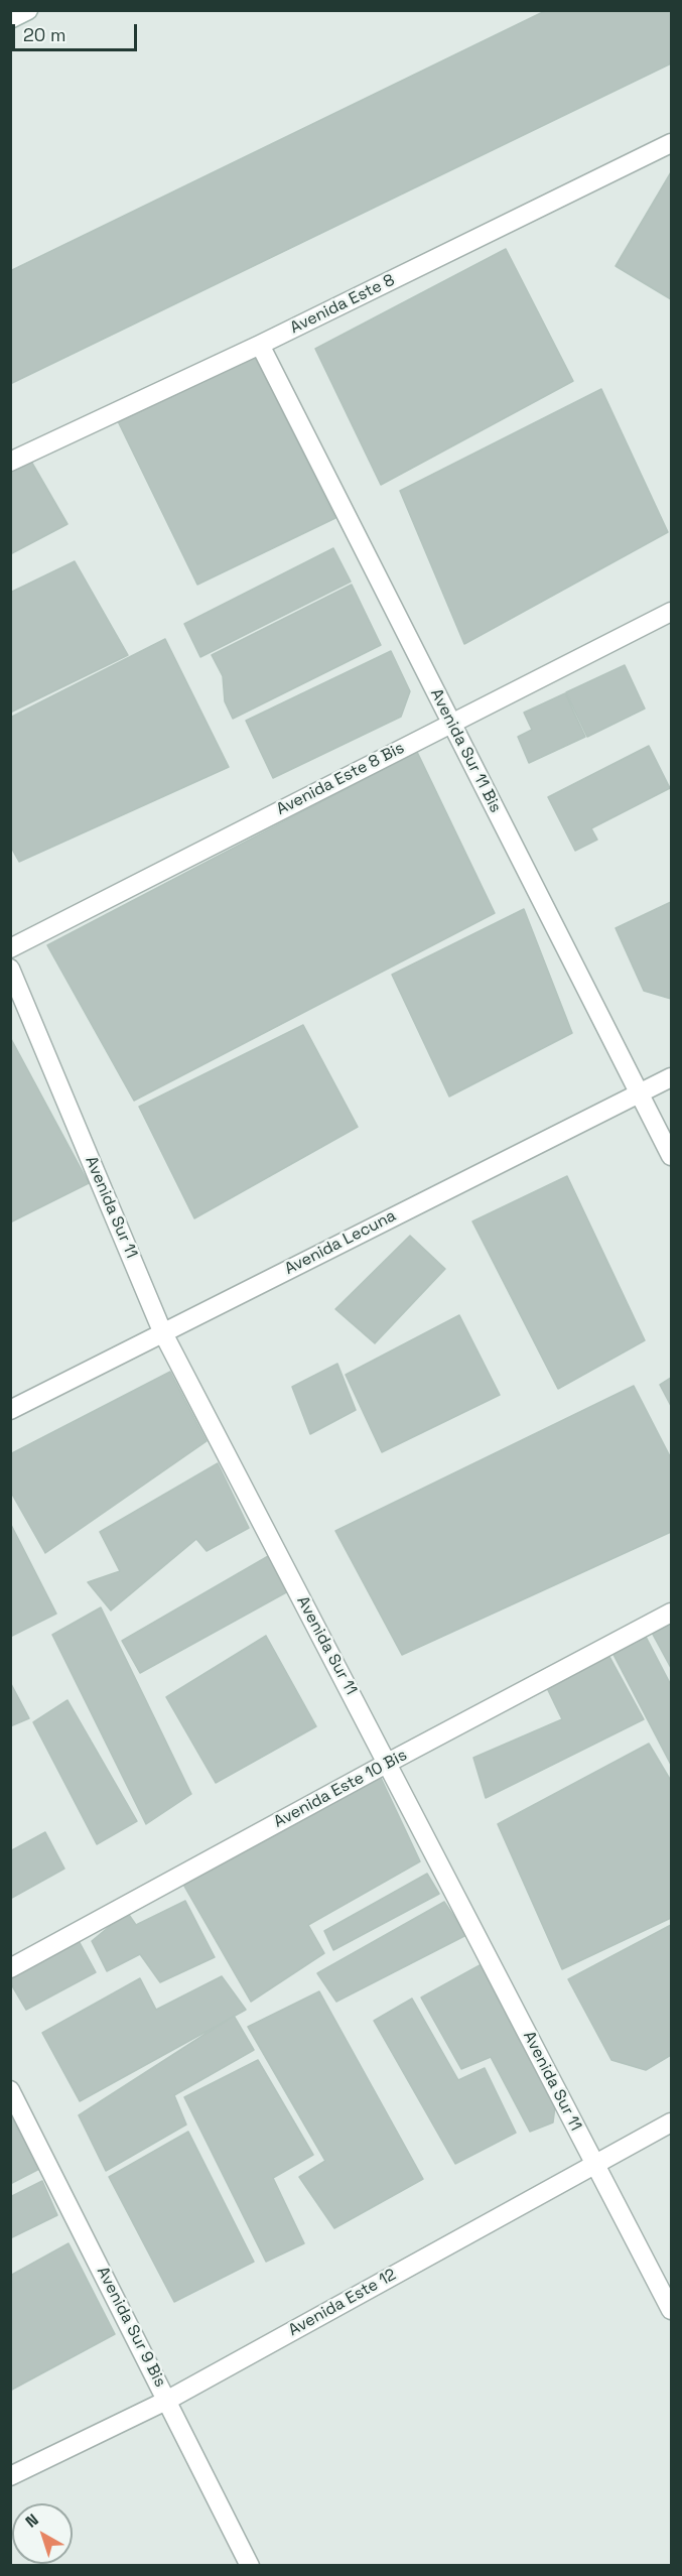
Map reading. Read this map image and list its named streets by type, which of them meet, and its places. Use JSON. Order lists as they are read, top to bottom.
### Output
{
  "streets": {
    "street": [
      "Avenida Este 8",
      "Avenida Sur 11 Bis",
      "Avenida Este 8 Bis",
      "Avenida Sur 11",
      "Avenida Lecuna",
      "Avenida Este 10 Bis",
      "Avenida Este 12",
      "Avenida Sur 9 Bis"
    ]
  },
  "crossings": [
    ["Avenida Este 8", "Avenida Sur 11 Bis"],
    ["Avenida Sur 11 Bis", "Avenida Este 8 Bis"],
    ["Avenida Sur 11 Bis", "Avenida Lecuna"],
    ["Avenida Sur 11", "Avenida Lecuna"],
    ["Avenida Sur 11", "Avenida Este 10 Bis"],
    ["Avenida Sur 11", "Avenida Este 12"],
    ["Avenida Este 12", "Avenida Sur 9 Bis"]
  ],
  "scale_bar": "20 m",
  "north": "top left"
}
